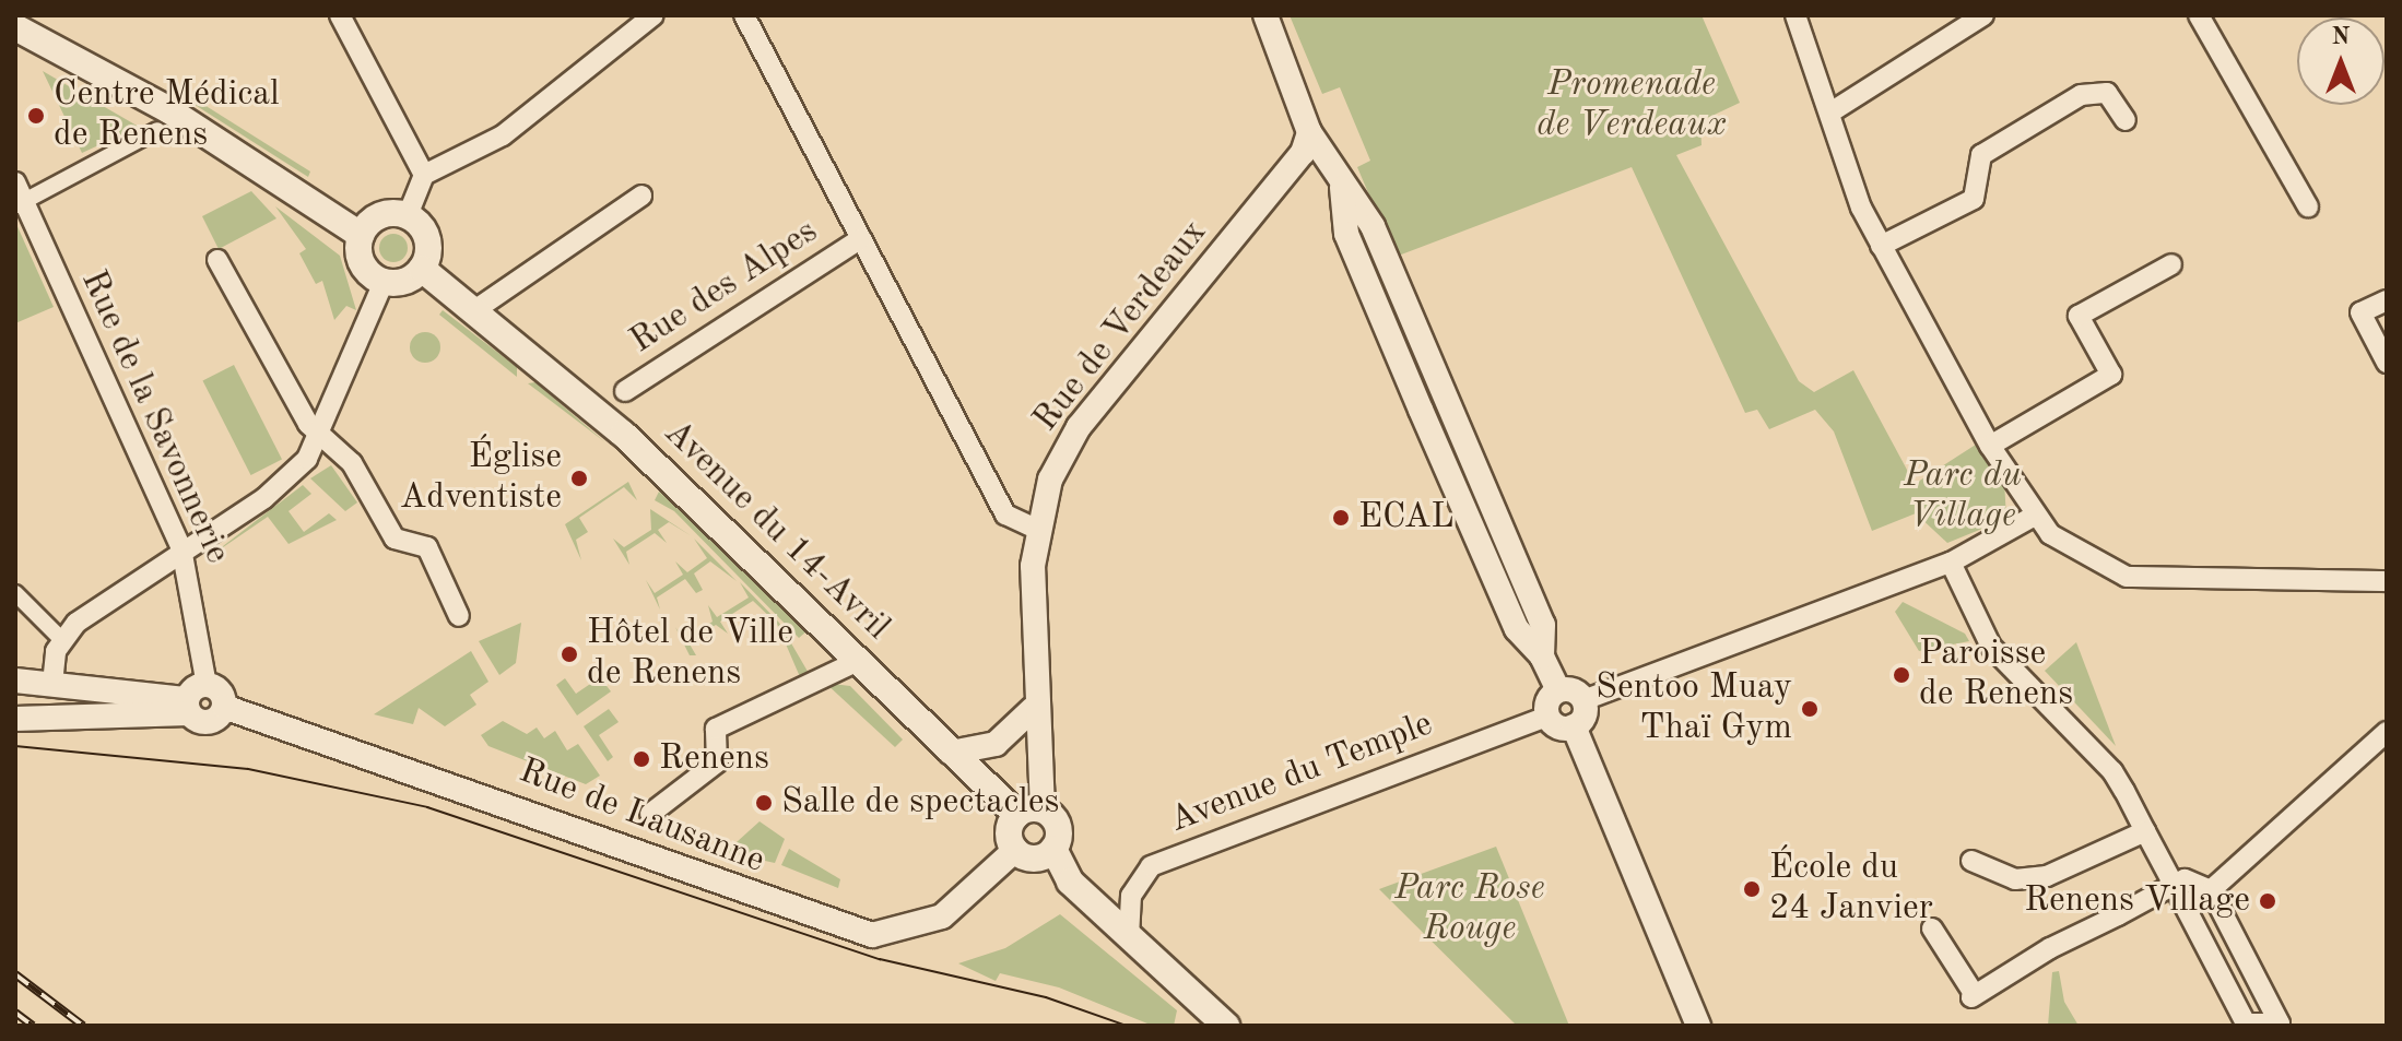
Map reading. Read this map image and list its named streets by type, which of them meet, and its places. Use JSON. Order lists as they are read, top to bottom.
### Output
{
  "streets": {
    "main road": ["Avenue du 14-Avril"],
    "street": [
      "Rue des Alpes",
      "Rue de Verdeaux",
      "Rue de la Savonnerie",
      "Avenue du Temple",
      "Rue de Lausanne"
    ]
  },
  "crossings": [
    ["Rue des Alpes", "Rue de Verdeaux"],
    ["Rue de Verdeaux", "Avenue du 14-Avril"],
    ["Rue de Verdeaux", "Rue de Lausanne"],
    ["Avenue du 14-Avril", "Rue de Lausanne"]
  ],
  "parks": ["Promenade de Verdeaux", "Parc du Village", "Parc Rose Rouge"],
  "places": [
    "Centre Médical de Renens",
    "Église Adventiste",
    "ECAL",
    "Hôtel de Ville de Renens",
    "Paroisse de Renens",
    "Sentoo Muay Thaï Gym",
    "Renens",
    "Salle de spectacles",
    "École du 24 Janvier",
    "Renens Village"
  ],
  "north": "top"
}
